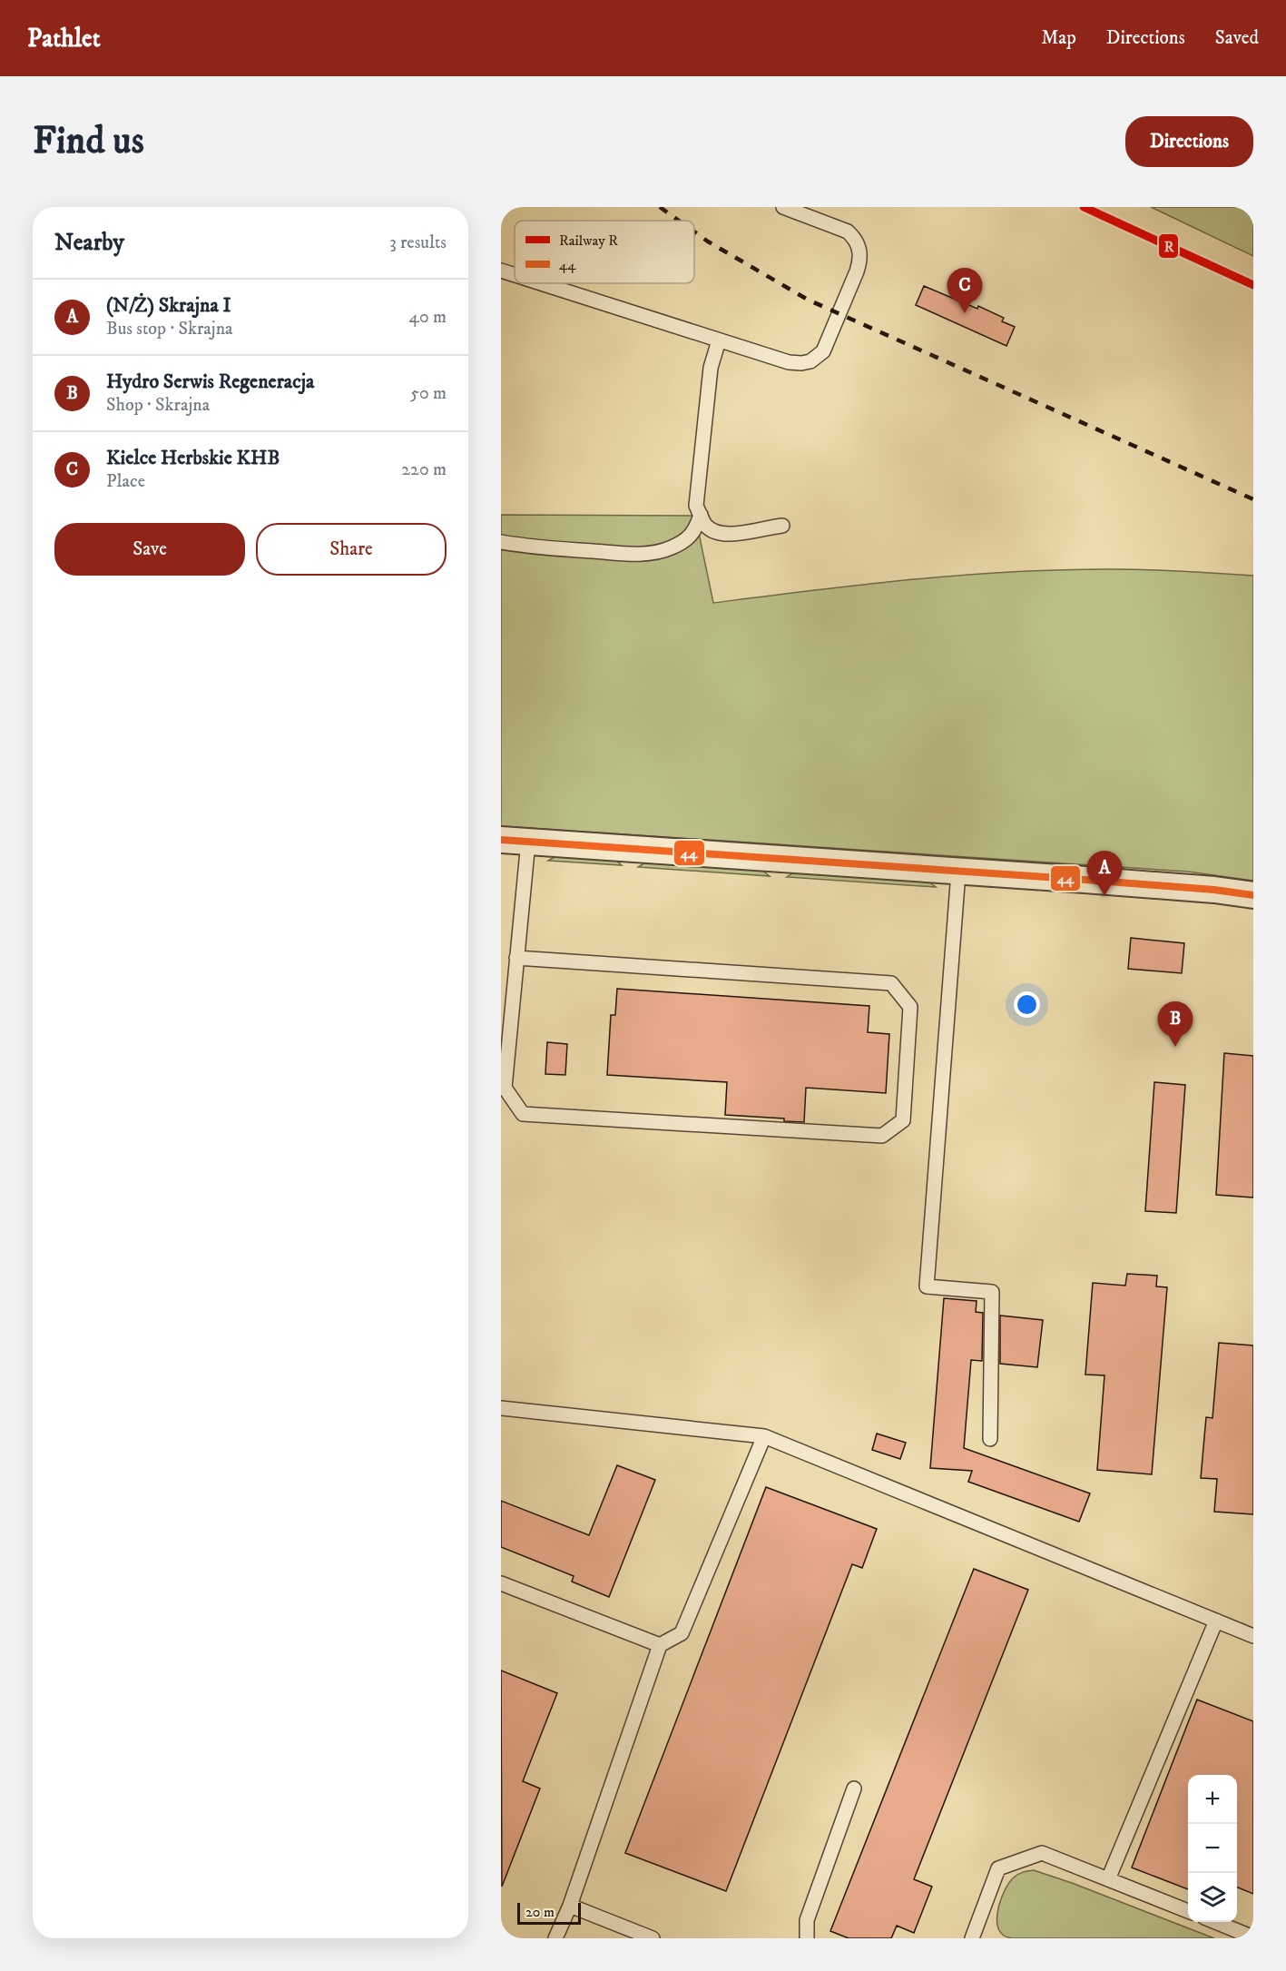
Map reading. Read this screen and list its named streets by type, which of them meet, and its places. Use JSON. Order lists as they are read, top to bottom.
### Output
{
  "lines": ["rail line R", "transit line 44"],
  "legend": ["Railway R", "44"],
  "scale_bar": "20 m",
  "page": {
    "header": "Pathlet",
    "nav": ["Map", "Directions", "Saved"],
    "buttons": [
      "Directions",
      ["Save", "Share"]
    ],
    "title": "Find us",
    "heading": ["Nearby", "3 results"],
    "pins": ["C", "A", "B"],
    "list": [
      {
        "mark": "A",
        "name": "(N/Ż) Skrajna I",
        "note": "Bus stop · Skrajna",
        "value": "40 m"
      },
      {
        "mark": "B",
        "name": "Hydro Serwis Regeneracja",
        "note": "Shop · Skrajna",
        "value": "50 m"
      },
      {
        "mark": "C",
        "name": "Kielce Herbskie KHB",
        "note": "Place",
        "value": "220 m"
      }
    ],
    "map_buttons": ["+", "−"],
    "scale": "20 m"
  }
}
